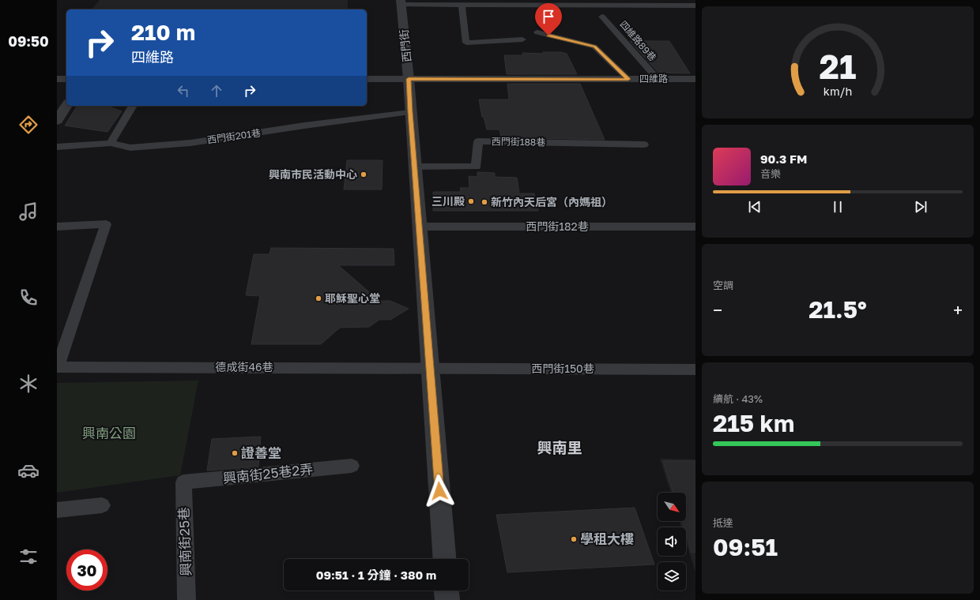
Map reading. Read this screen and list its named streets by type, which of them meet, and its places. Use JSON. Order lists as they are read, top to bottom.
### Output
{
  "streets": {
    "street": ["西門街", "四維路"],
    "lane": [
      "四維路89巷",
      "西門街201巷",
      "西門街188巷",
      "西門街182巷",
      "德成街46巷",
      "西門街150巷",
      "興南街25巷2弄",
      "興南街25巷"
    ]
  },
  "crossings": [
    ["四維路89巷", "四維路"],
    ["西門街", "四維路"],
    ["西門街", "西門街201巷"],
    ["西門街", "西門街188巷"],
    ["西門街", "西門街182巷"],
    ["西門街", "德成街46巷"],
    ["西門街", "西門街150巷"],
    ["德成街46巷", "西門街150巷"],
    ["興南街25巷2弄", "興南街25巷"]
  ],
  "districts": ["興南里"],
  "parks": ["興南公園"],
  "places": [
    "興南市民活動中心",
    "三川殿",
    "新竹內天后宮（內媽祖）",
    "耶穌聖心堂",
    "證善堂",
    "學租大樓"
  ],
  "north": "bottom right",
  "page": {
    "tabs": "09:50",
    "turn": ["210 m", "四維路"],
    "song": ["90.3 FM", "音樂"],
    "tile": [
      "空調",
      ["續航 · 43%", "215 km"],
      ["抵達", "09:51"]
    ],
    "heat": ["−", "21.5°", "+"],
    "limit": "30",
    "trip": "09:51 · 1 分鐘 · 380 m",
    "gauge": ["21", "km/h"]
  }
}
